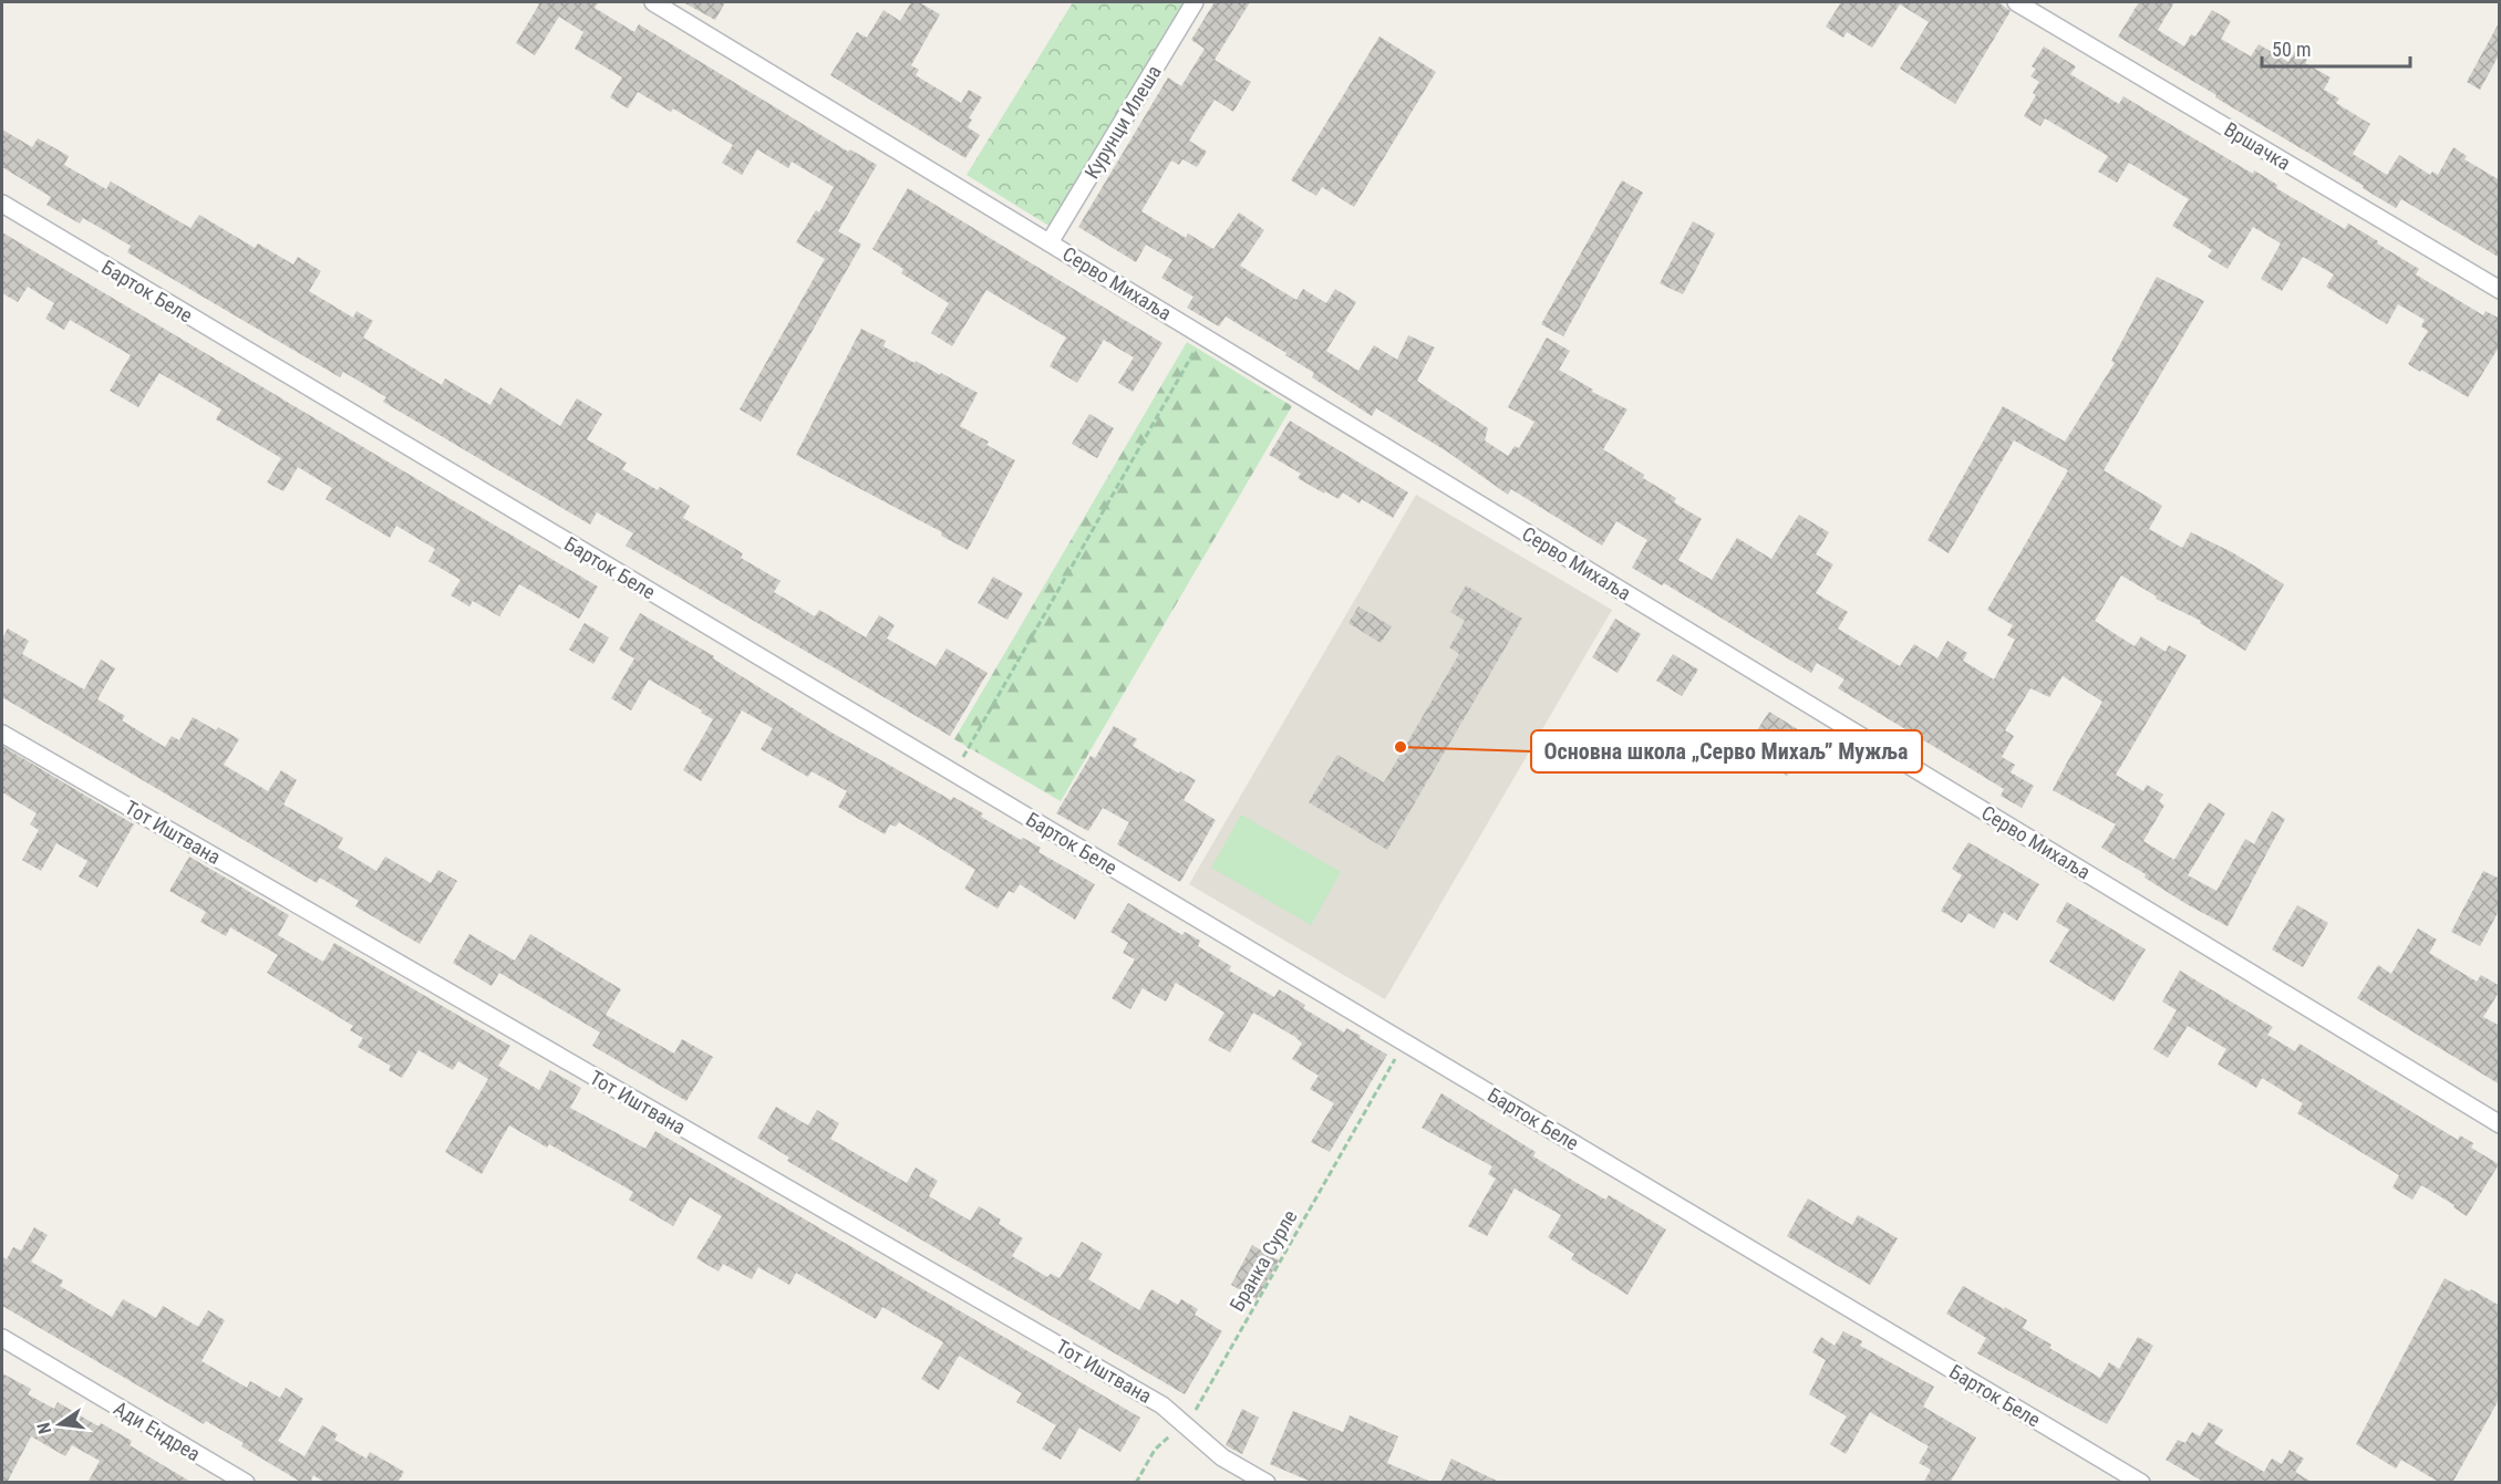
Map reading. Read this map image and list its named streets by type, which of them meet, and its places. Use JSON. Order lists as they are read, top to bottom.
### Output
{
  "streets": {
    "street": [
      "Курунци Илеша",
      "Вршачка",
      "Серво Михаља",
      "Барток Беле",
      "Тот Иштвана",
      "Ади Ендреа"
    ],
    "path": ["Бранка Сурле"]
  },
  "crossings": [
    ["Курунци Илеша", "Серво Михаља"],
    ["Барток Беле", "Бранка Сурле"],
    ["Тот Иштвана", "Бранка Сурле"]
  ],
  "places": ["Основна школа „Серво Михаљ” Мужља"],
  "scale_bar": "50 m",
  "north": "left"
}
